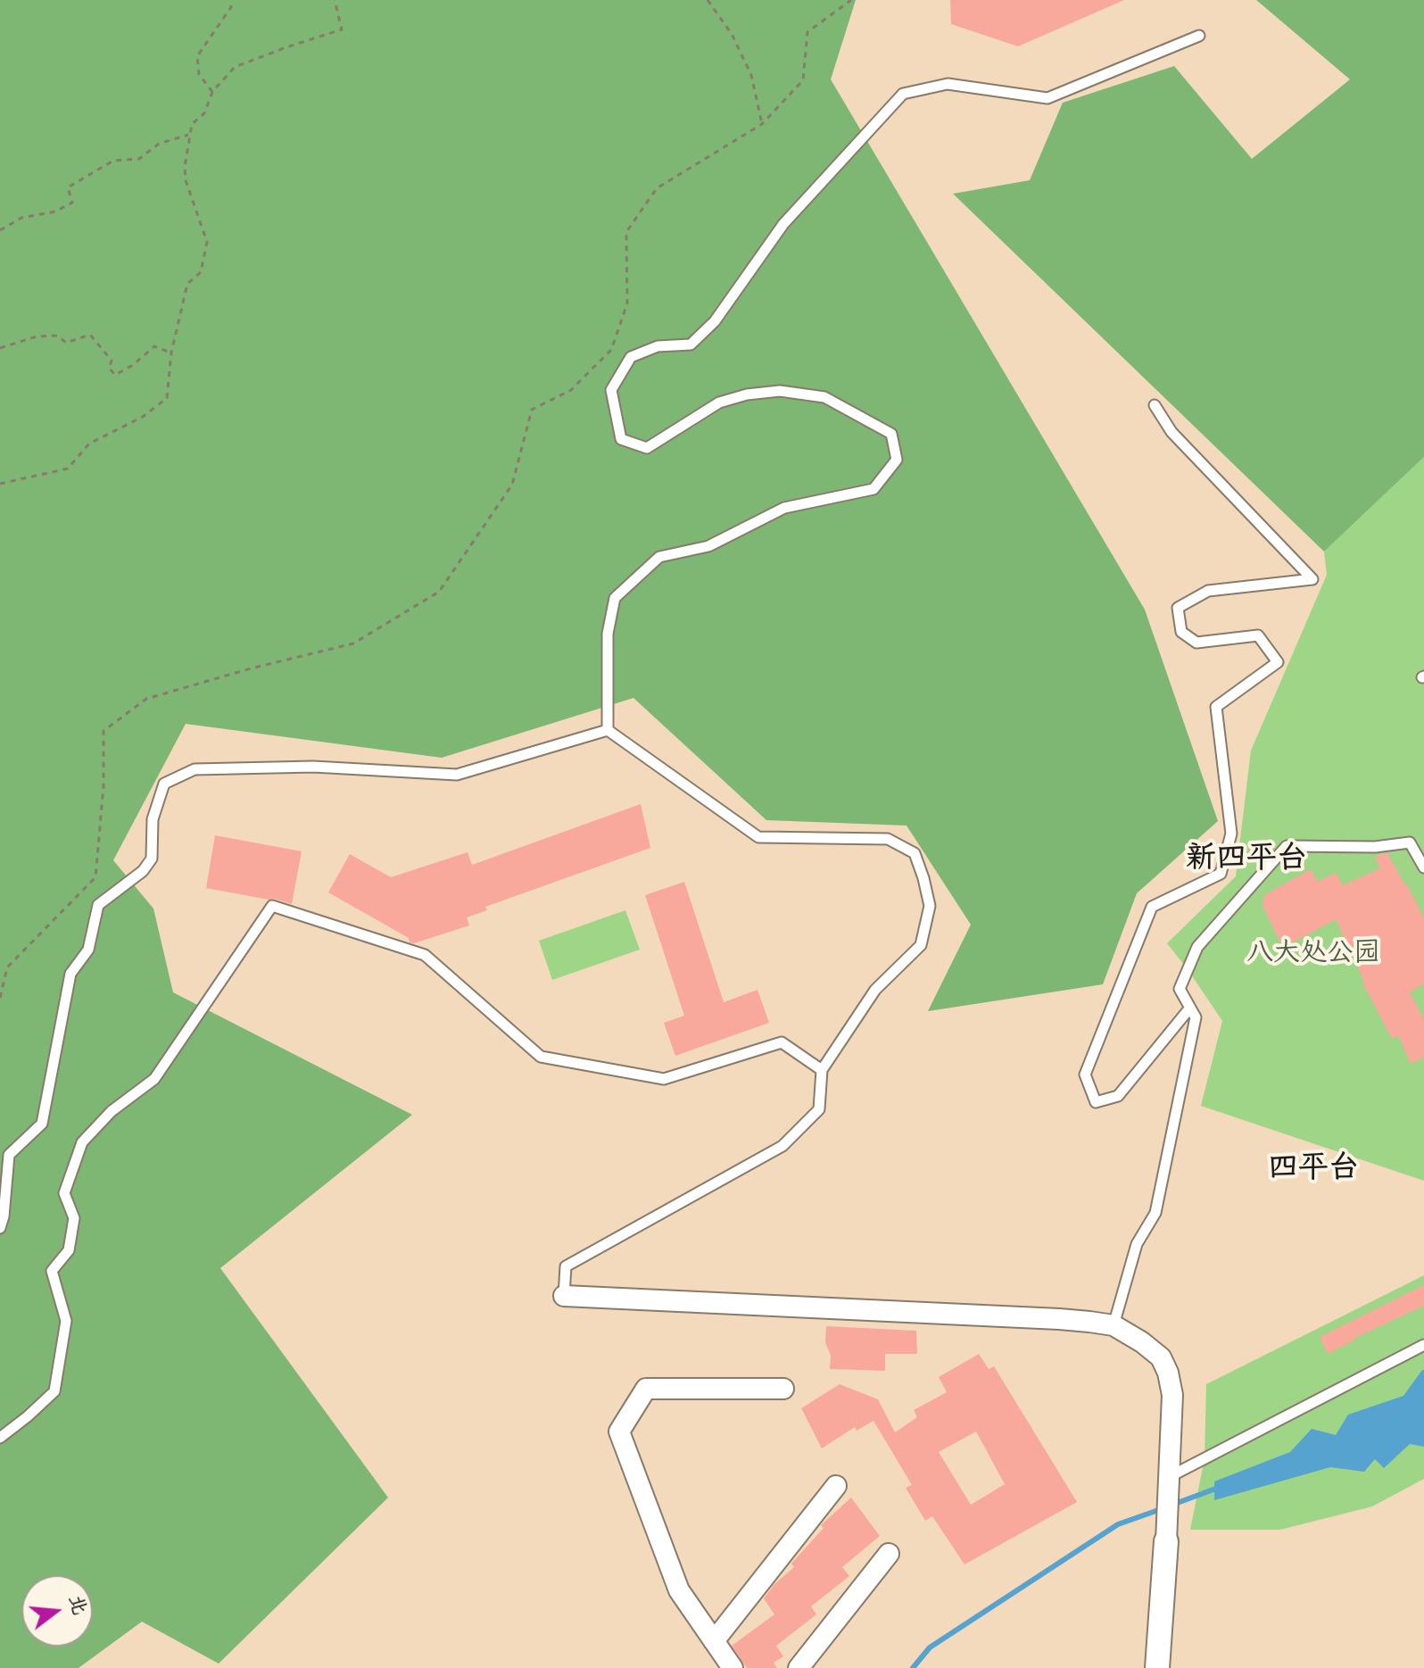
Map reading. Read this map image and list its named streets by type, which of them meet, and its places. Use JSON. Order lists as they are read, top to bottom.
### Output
{
  "districts": ["新四平台", "四平台"],
  "parks": ["八大处公园"],
  "north": "right"
}
